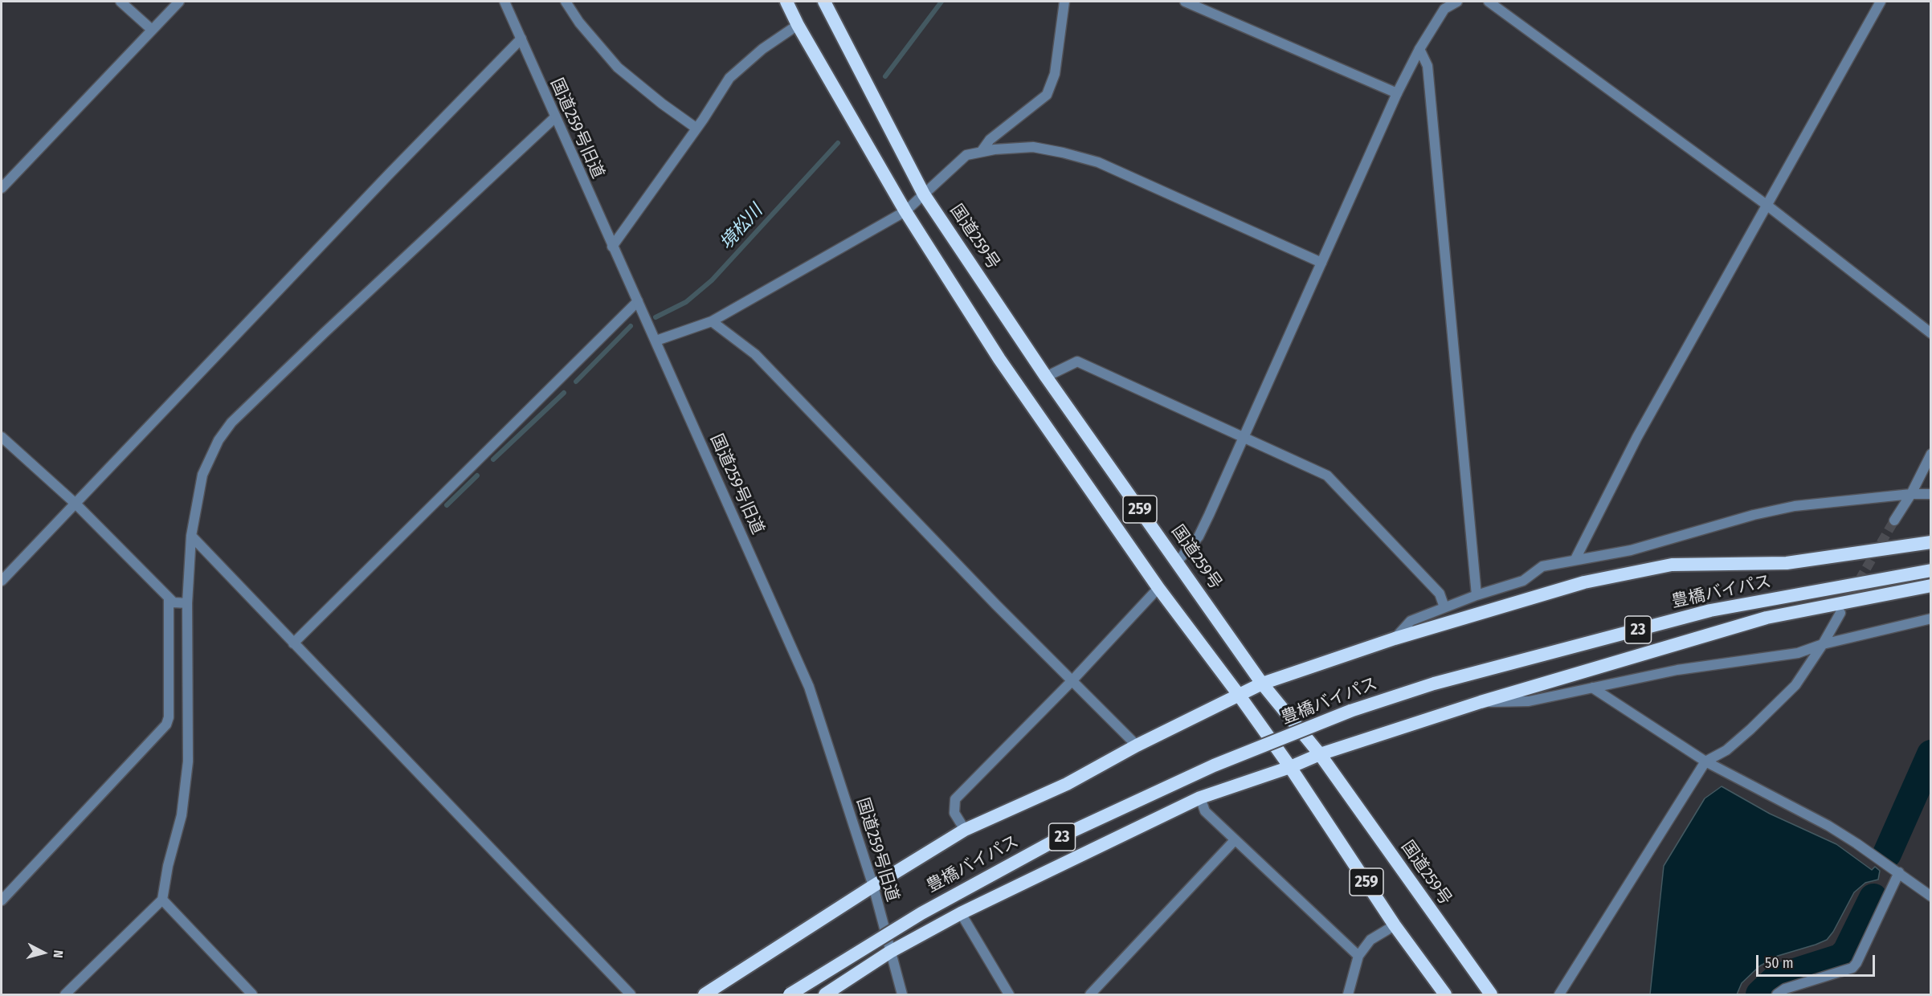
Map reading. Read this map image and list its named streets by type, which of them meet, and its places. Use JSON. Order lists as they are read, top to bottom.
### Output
{
  "streets": {
    "highway": [
      "国道259号",
      "259",
      "豊橋バイパス",
      "23"
    ],
    "street": ["国道259号旧道"]
  },
  "crossings": [
    ["国道259号旧道", "23"],
    ["国道259号", "23"],
    ["259", "23"]
  ],
  "water": ["境松川"],
  "scale_bar": "50 m",
  "north": "right"
}
